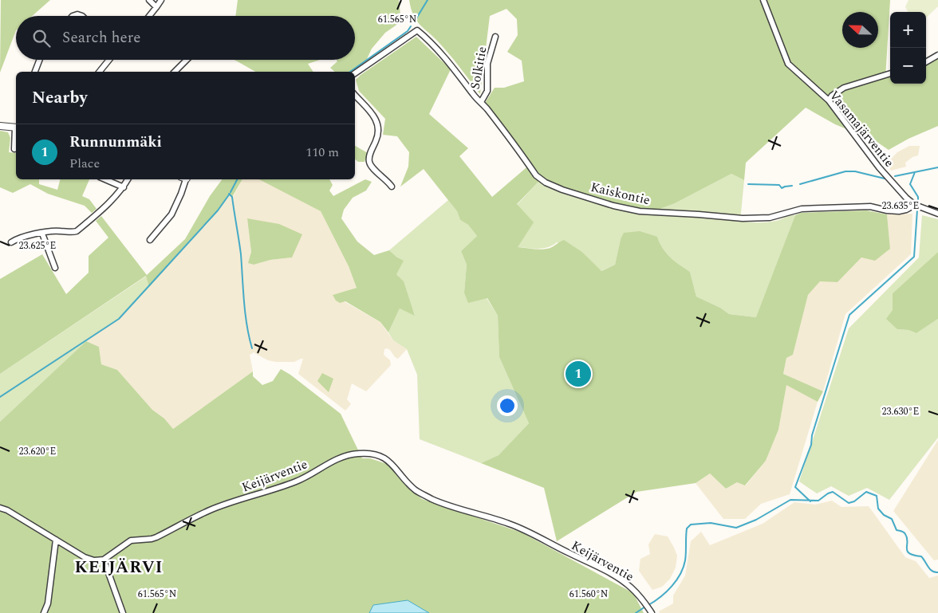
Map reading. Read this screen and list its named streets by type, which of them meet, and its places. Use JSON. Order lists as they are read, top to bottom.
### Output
{
  "streets": {
    "street": [
      "Solkitie",
      "Vasamajärventie",
      "Kaiskontie",
      "Keijärventie"
    ]
  },
  "crossings": [
    ["Solkitie", "Kaiskontie"],
    ["Vasamajärventie", "Kaiskontie"]
  ],
  "districts": ["KEIJÄRVI"],
  "north": "left",
  "page": {
    "map_buttons": ["+", "−"],
    "search": "Search here",
    "heading": "Nearby",
    "list": [
      {
        "mark": "1",
        "name": "Runnunmäki",
        "note": "Place",
        "value": "110 m"
      }
    ],
    "pins": "1"
  },
  "coordinates": [
    "61.565°N",
    "23.635°E",
    "23.625°E",
    "23.630°E",
    "23.620°E",
    "61.560°N"
  ]
}
